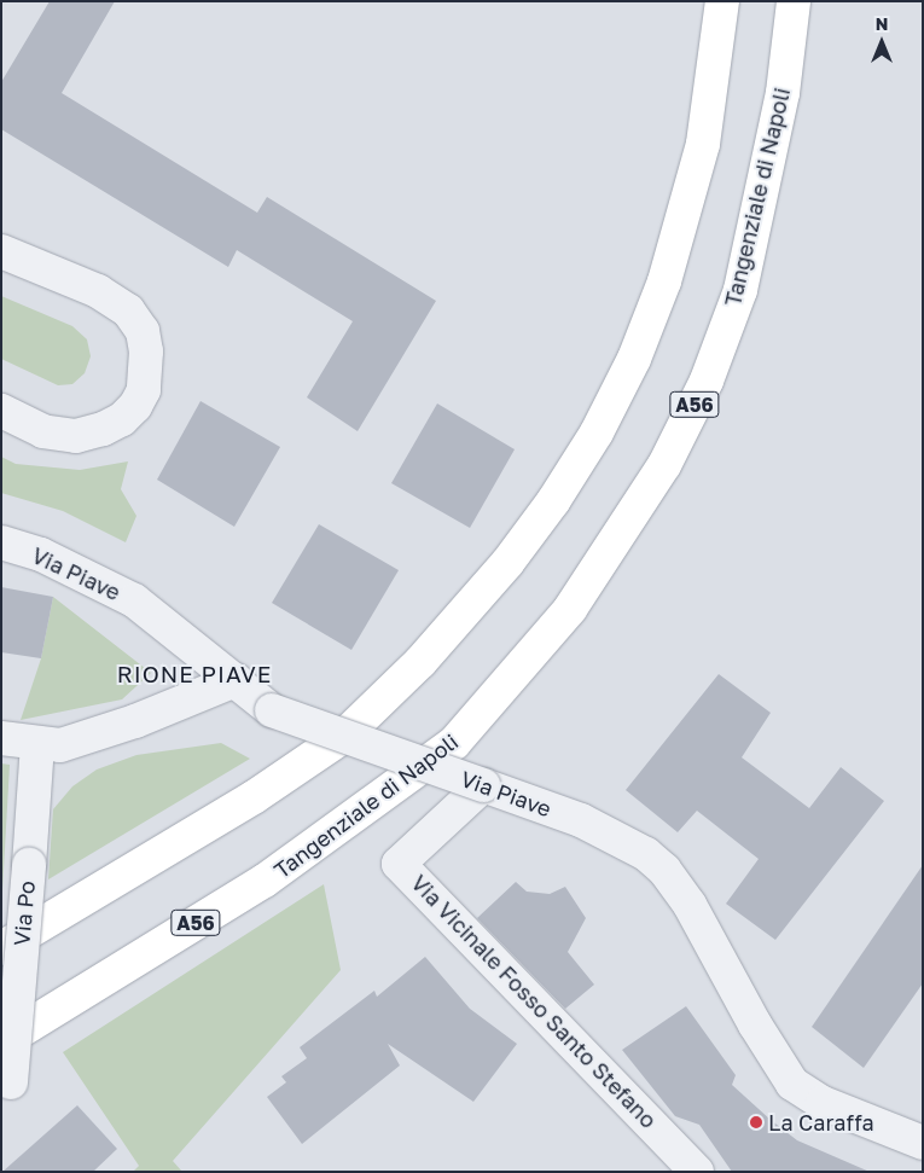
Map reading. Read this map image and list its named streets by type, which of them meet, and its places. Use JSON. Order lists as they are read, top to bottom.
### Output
{
  "streets": {
    "highway": ["Tangenziale di Napoli", "A56"],
    "street": ["Via Piave", "Via Po", "Via Vicinale Fosso Santo Stefano"]
  },
  "crossings": [
    ["Via Piave", "Via Vicinale Fosso Santo Stefano"]
  ],
  "districts": ["RIONE PIAVE"],
  "places": ["La Caraffa"],
  "north": "top"
}
